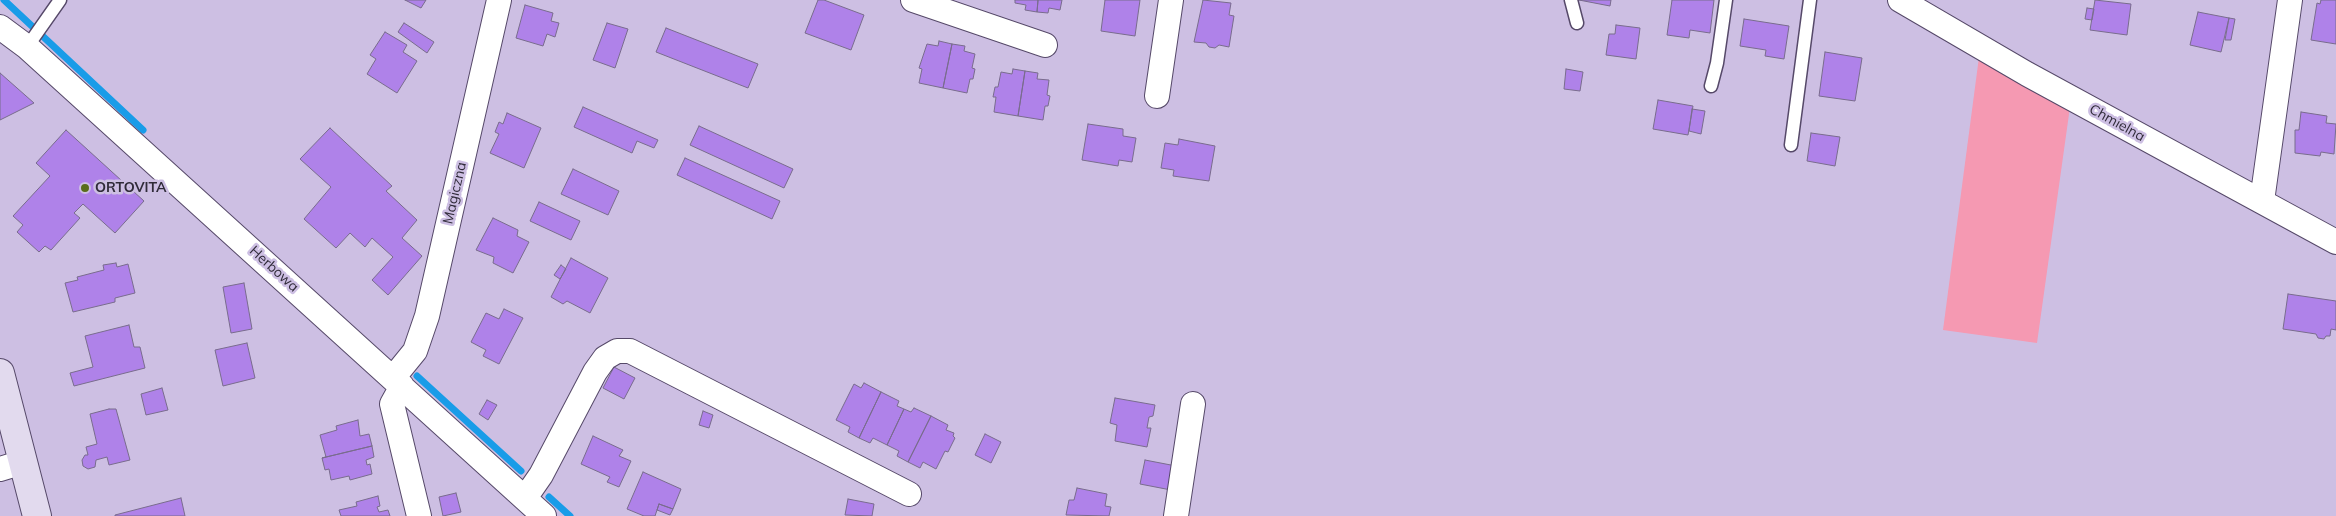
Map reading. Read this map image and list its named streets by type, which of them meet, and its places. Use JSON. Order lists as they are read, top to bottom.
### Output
{
  "streets": {
    "street": ["Chmielna", "Magiczna", "Herbowa"]
  },
  "crossings": [
    ["Magiczna", "Herbowa"]
  ],
  "places": ["ORTOVITA"]
}
